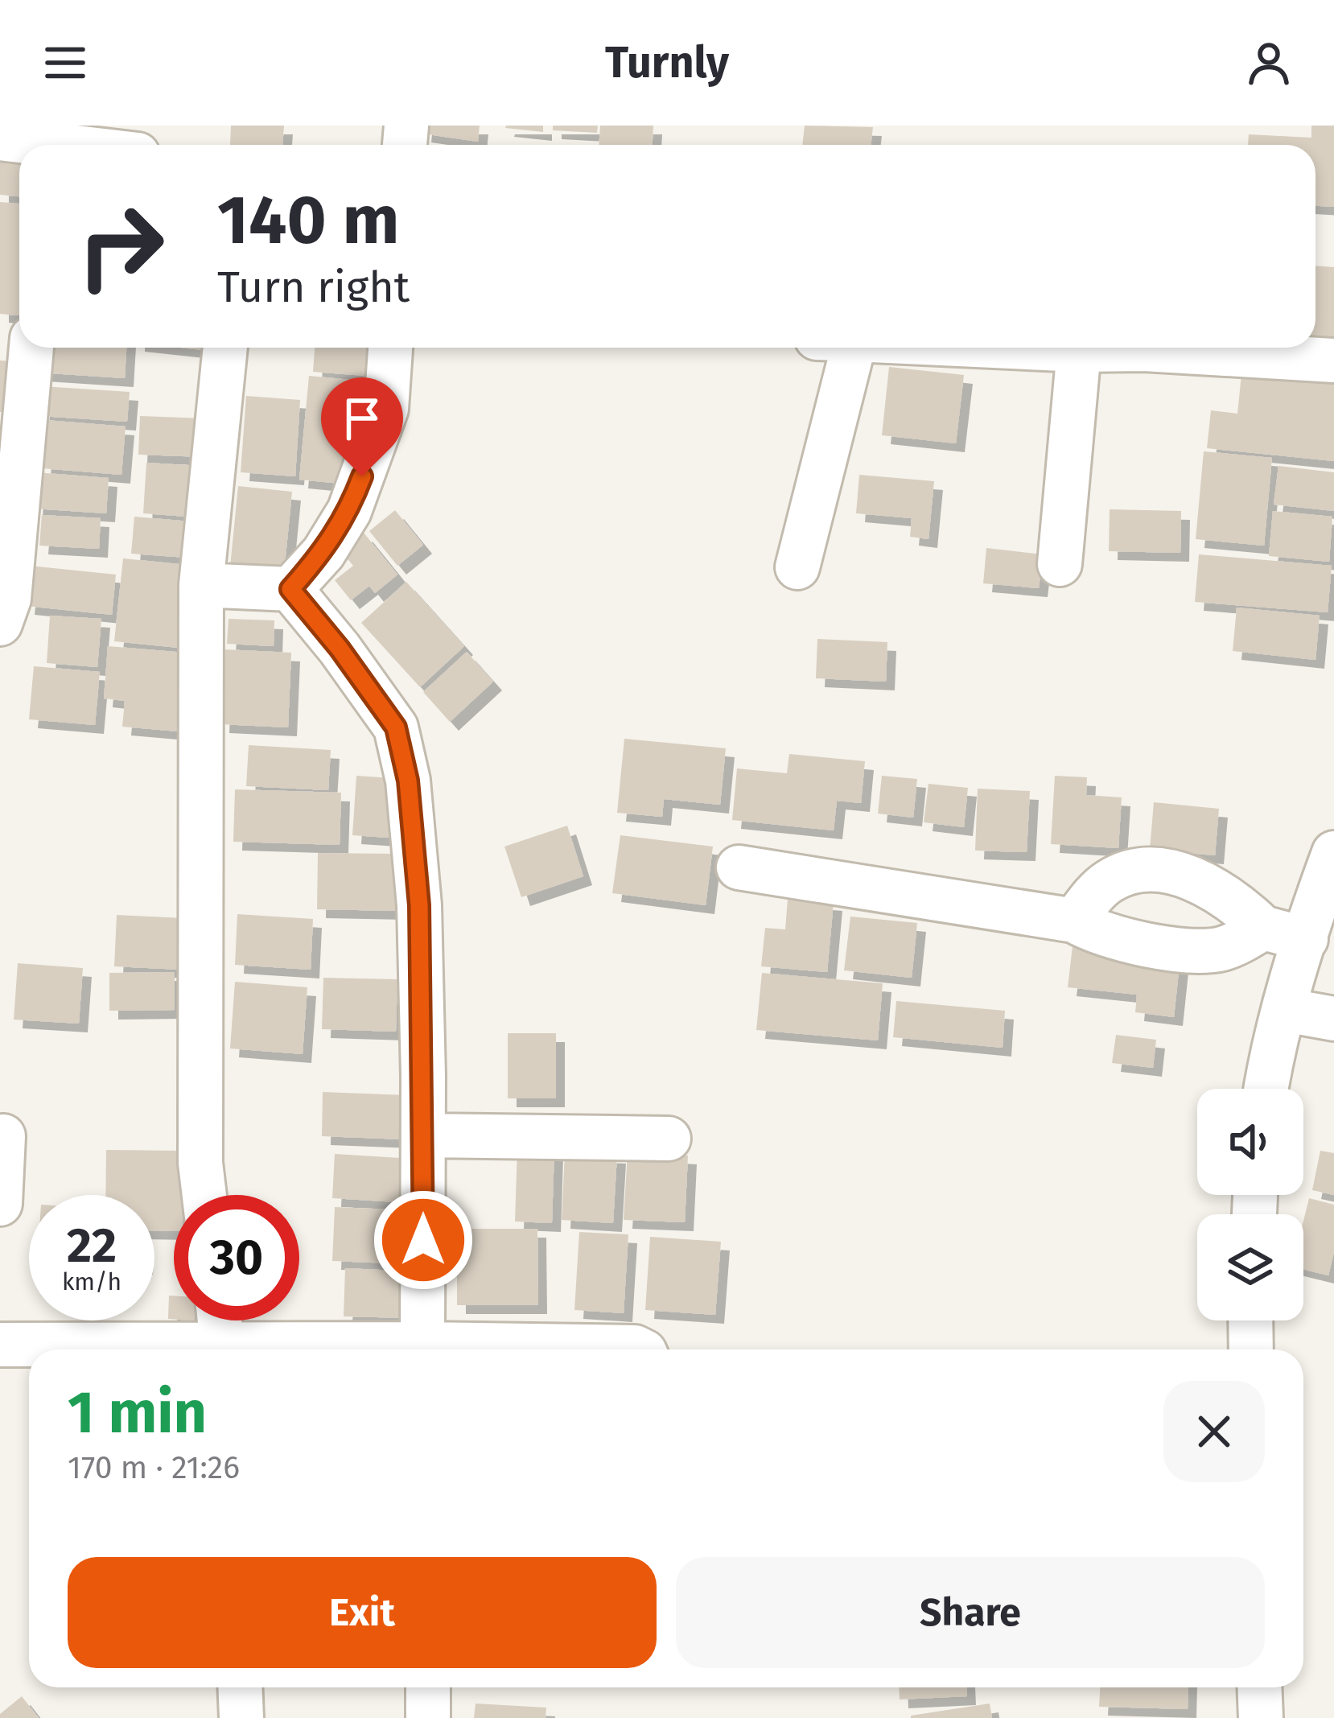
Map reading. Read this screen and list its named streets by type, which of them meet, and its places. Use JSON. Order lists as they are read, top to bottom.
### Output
{
  "page": {
    "header": "Turnly",
    "turn": ["140 m", "Turn right"],
    "speed": "22 km/h",
    "limit": "30",
    "heading": ["1 min", "170 m · 21:26"],
    "buttons": ["Exit", "Share"]
  }
}
